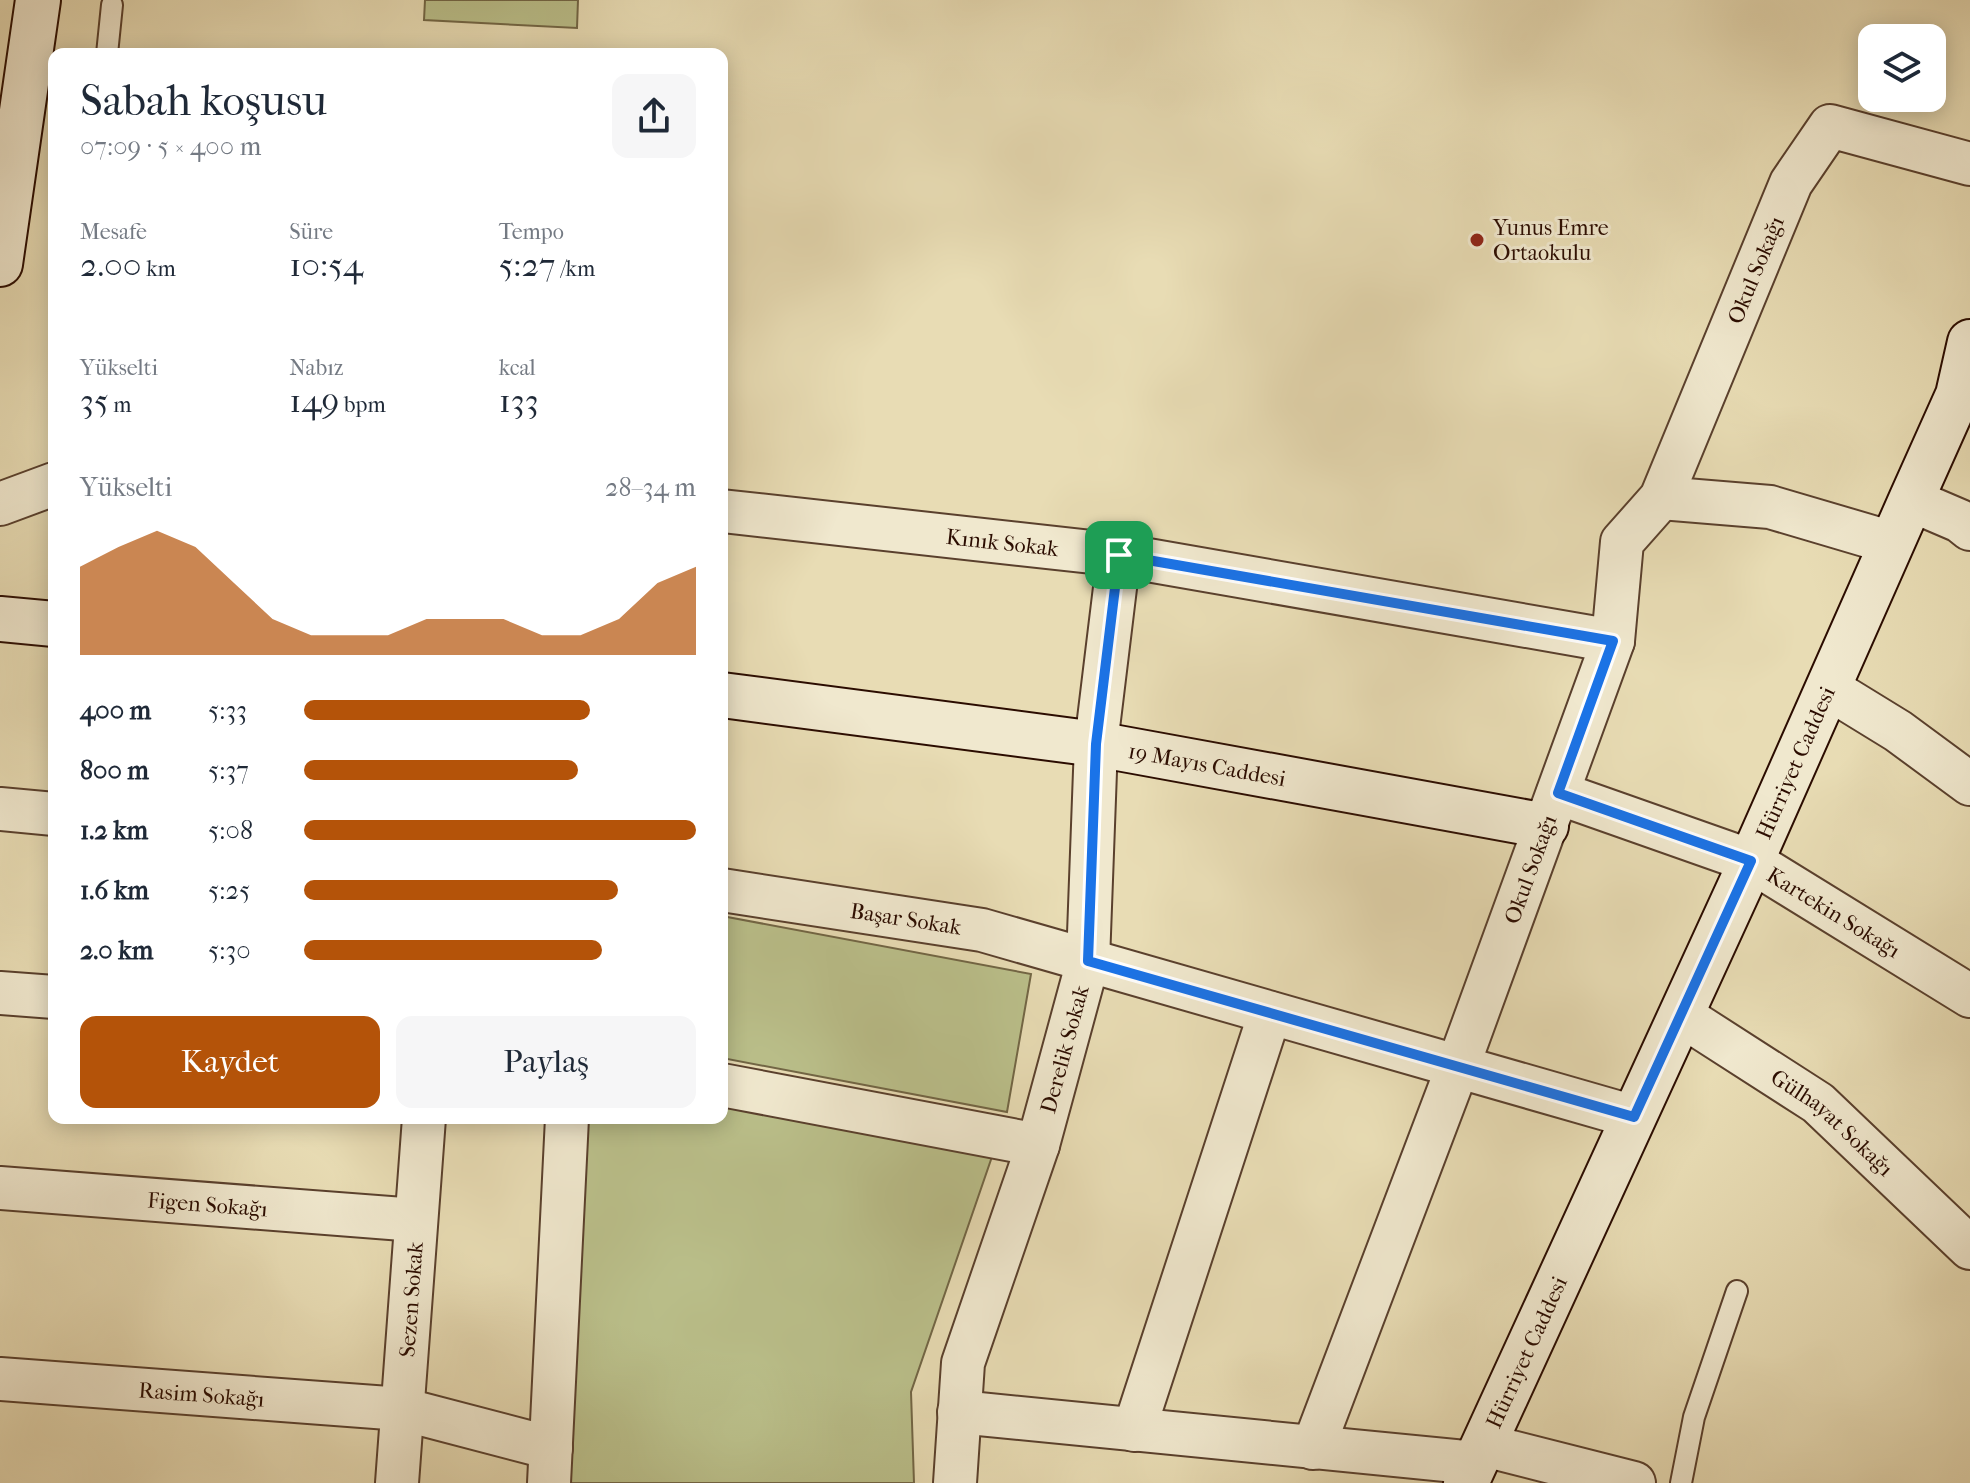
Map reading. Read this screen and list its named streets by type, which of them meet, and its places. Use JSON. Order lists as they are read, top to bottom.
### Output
{
  "streets": {
    "street": [
      "Okul Sokağı",
      "Kınık Sokak",
      "Hürriyet Caddesi",
      "19 Mayıs Caddesi",
      "Kartekin Sokağı",
      "Başar Sokak",
      "Derelik Sokak",
      "Gülhayat Sokağı",
      "Figen Sokağı",
      "Sezen Sokak",
      "Rasim Sokağı"
    ]
  },
  "crossings": [
    ["Okul Sokağı", "Kınık Sokak"],
    ["Okul Sokağı", "19 Mayıs Caddesi"],
    ["Okul Sokağı", "Kartekin Sokağı"],
    ["Okul Sokağı", "Başar Sokak"],
    ["Kınık Sokak", "Derelik Sokak"],
    ["Hürriyet Caddesi", "Kartekin Sokağı"],
    ["Hürriyet Caddesi", "Başar Sokak"],
    ["Hürriyet Caddesi", "Gülhayat Sokağı"],
    ["19 Mayıs Caddesi", "Kartekin Sokağı"],
    ["19 Mayıs Caddesi", "Derelik Sokak"],
    ["Başar Sokak", "Derelik Sokak"],
    ["Figen Sokağı", "Sezen Sokak"],
    ["Sezen Sokak", "Rasim Sokağı"]
  ],
  "places": ["Yunus Emre Ortaokulu"],
  "page": {
    "heading": ["Sabah koşusu", "07:09 · 5 × 400 m"],
    "stats": [
      ["Mesafe", "2.00 km"],
      ["Süre", "10:54"],
      ["Tempo", "5:27 /km"],
      ["Yükselti", "35 m"],
      ["Nabız", "149 bpm"],
      ["kcal", "133"]
    ],
    "chart": ["Yükselti", "28–34 m"],
    "list": [
      {
        "name": "400 m",
        "note": "5:33"
      },
      {
        "name": "800 m",
        "note": "5:37"
      },
      {
        "name": "1.2 km",
        "note": "5:08"
      },
      {
        "name": "1.6 km",
        "note": "5:25"
      },
      {
        "name": "2.0 km",
        "note": "5:30"
      }
    ],
    "buttons": ["Kaydet", "Paylaş"]
  }
}
